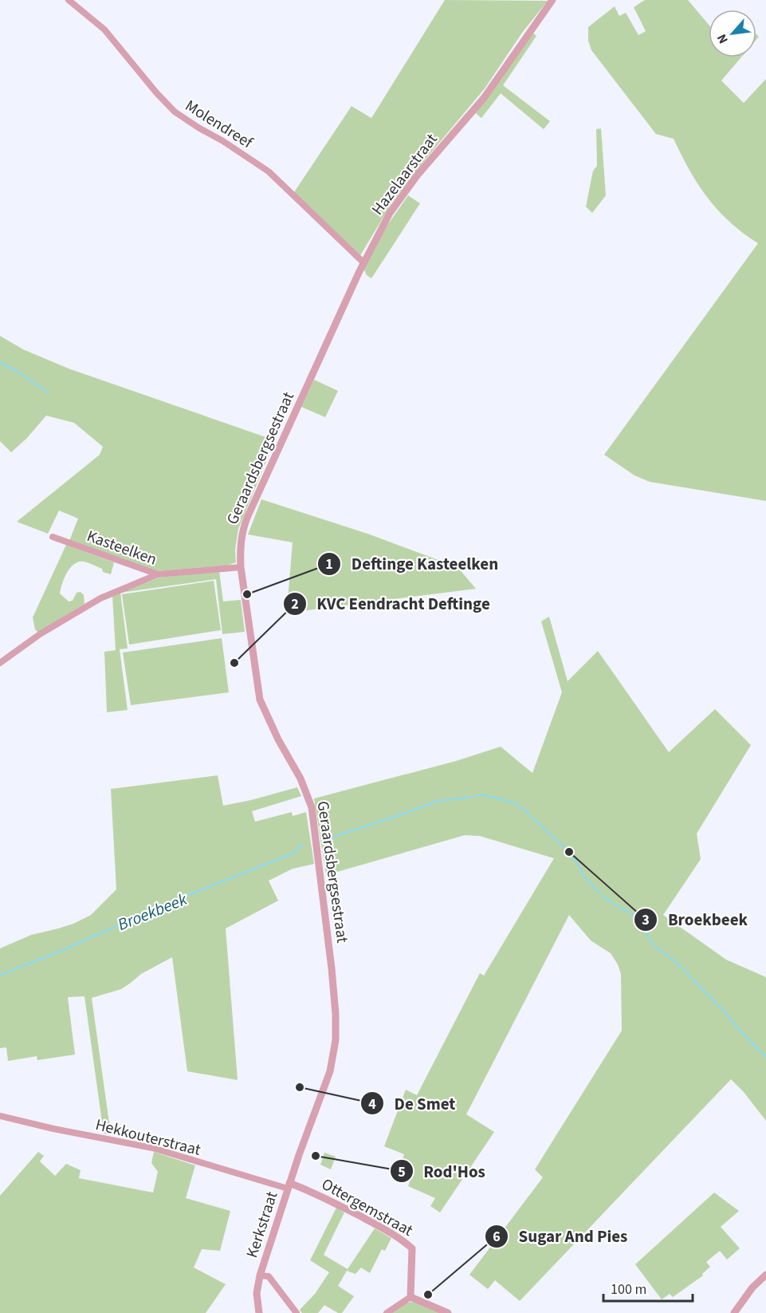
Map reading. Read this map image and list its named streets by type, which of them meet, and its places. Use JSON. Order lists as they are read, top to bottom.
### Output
{
  "streets": {
    "street": [
      "Molendreef",
      "Hazelaarstraat",
      "Geraardsbergsestraat",
      "Kasteelken",
      "Hekkouterstraat",
      "Ottergemstraat",
      "Kerkstraat"
    ]
  },
  "crossings": [
    ["Molendreef", "Hazelaarstraat"],
    ["Hazelaarstraat", "Geraardsbergsestraat"],
    ["Geraardsbergsestraat", "Kasteelken"],
    ["Geraardsbergsestraat", "Hekkouterstraat"],
    ["Geraardsbergsestraat", "Ottergemstraat"],
    ["Geraardsbergsestraat", "Kerkstraat"],
    ["Hekkouterstraat", "Ottergemstraat"],
    ["Hekkouterstraat", "Kerkstraat"],
    ["Ottergemstraat", "Kerkstraat"]
  ],
  "water": ["Broekbeek"],
  "places": [
    "Deftinge Kasteelken",
    "KVC Eendracht Deftinge",
    "Broekbeek",
    "De Smet",
    "Rod'Hos",
    "Sugar And Pies"
  ],
  "scale_bar": "100 m",
  "north": "bottom left"
}
